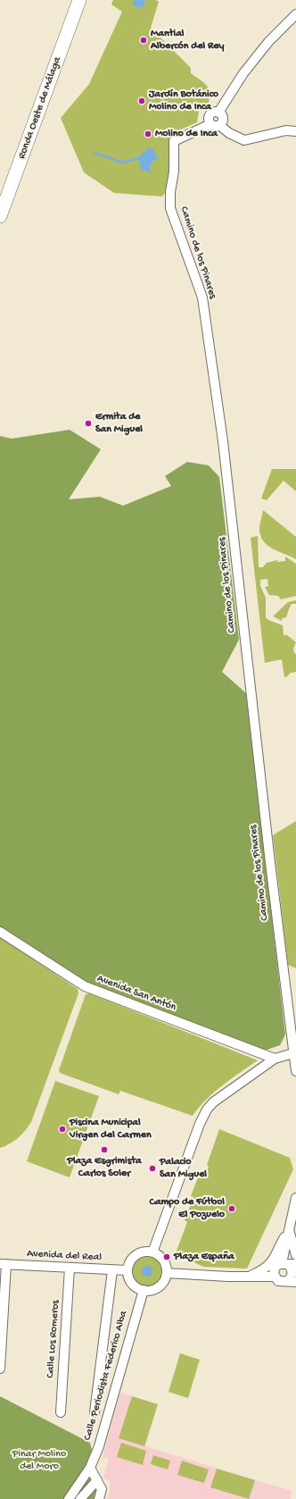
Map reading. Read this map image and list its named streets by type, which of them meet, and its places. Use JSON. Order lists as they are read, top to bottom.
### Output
{
  "streets": {
    "highway": ["Ronda Oeste de Málaga"],
    "street": [
      "Camino de los Pinares",
      "Avenida San Antón",
      "Avenida del Real",
      "Calle Los Romeros",
      "Calle Periodista Federico Alba"
    ]
  },
  "crossings": [
    ["Avenida del Real", "Calle Los Romeros"],
    ["Avenida del Real", "Calle Periodista Federico Alba"]
  ],
  "parks": ["Pinar Molino del Moro"],
  "places": [
    "Mantial Albercón del Rey",
    "Jardín Botánico Molino de Inca",
    "Molino de Inca",
    "Ermita de San Miguel",
    "Piscina Municipal Virgen del Carmen",
    "Plaza Esgrimista Carlos Soler",
    "Palacio San Miguel",
    "Campo de Fútbol El Pozuelo",
    "Plaza España"
  ]
}
